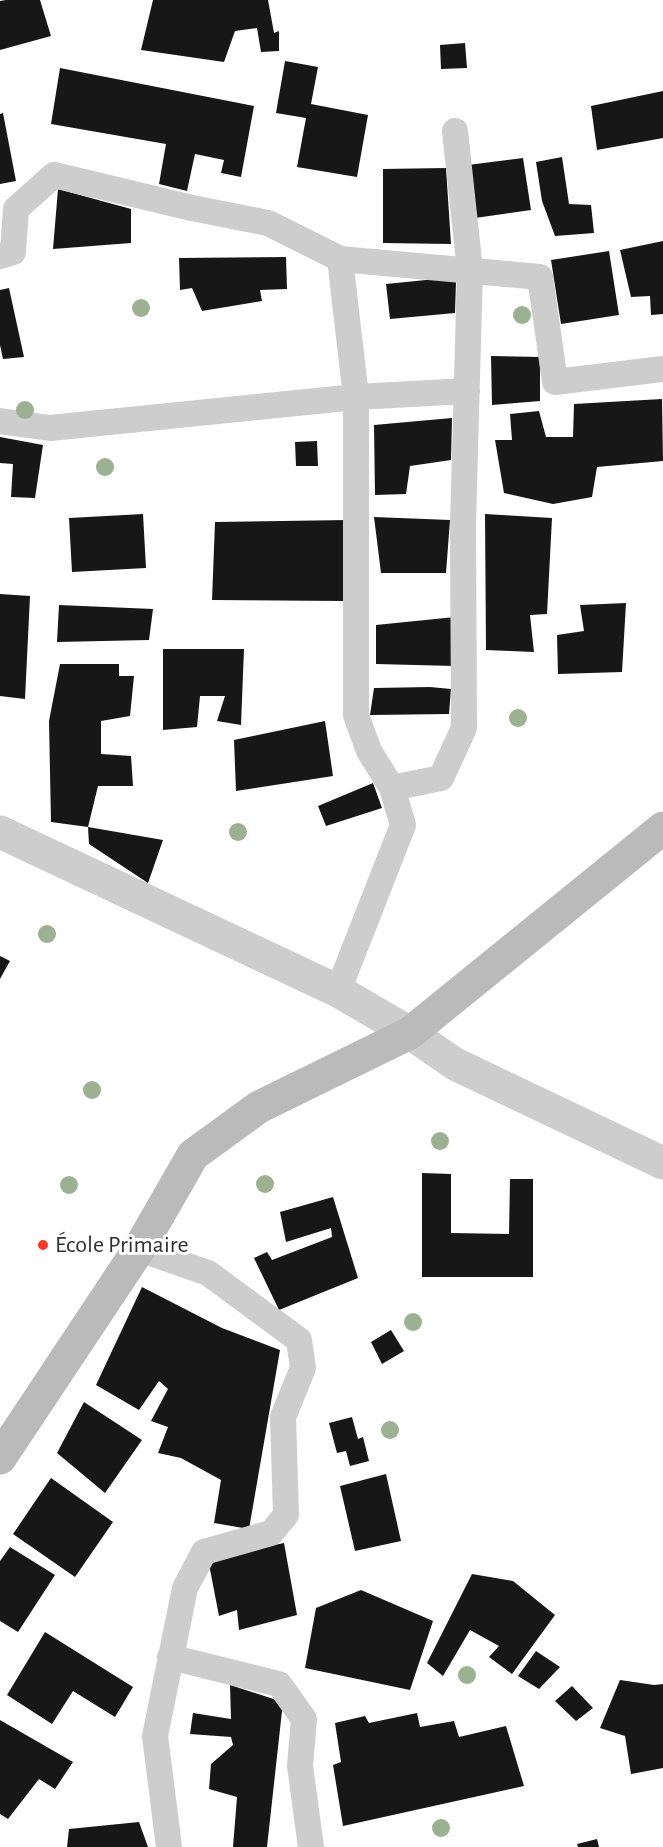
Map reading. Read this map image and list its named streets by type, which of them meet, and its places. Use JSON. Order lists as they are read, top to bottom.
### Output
{
  "places": ["École Primaire"]
}
